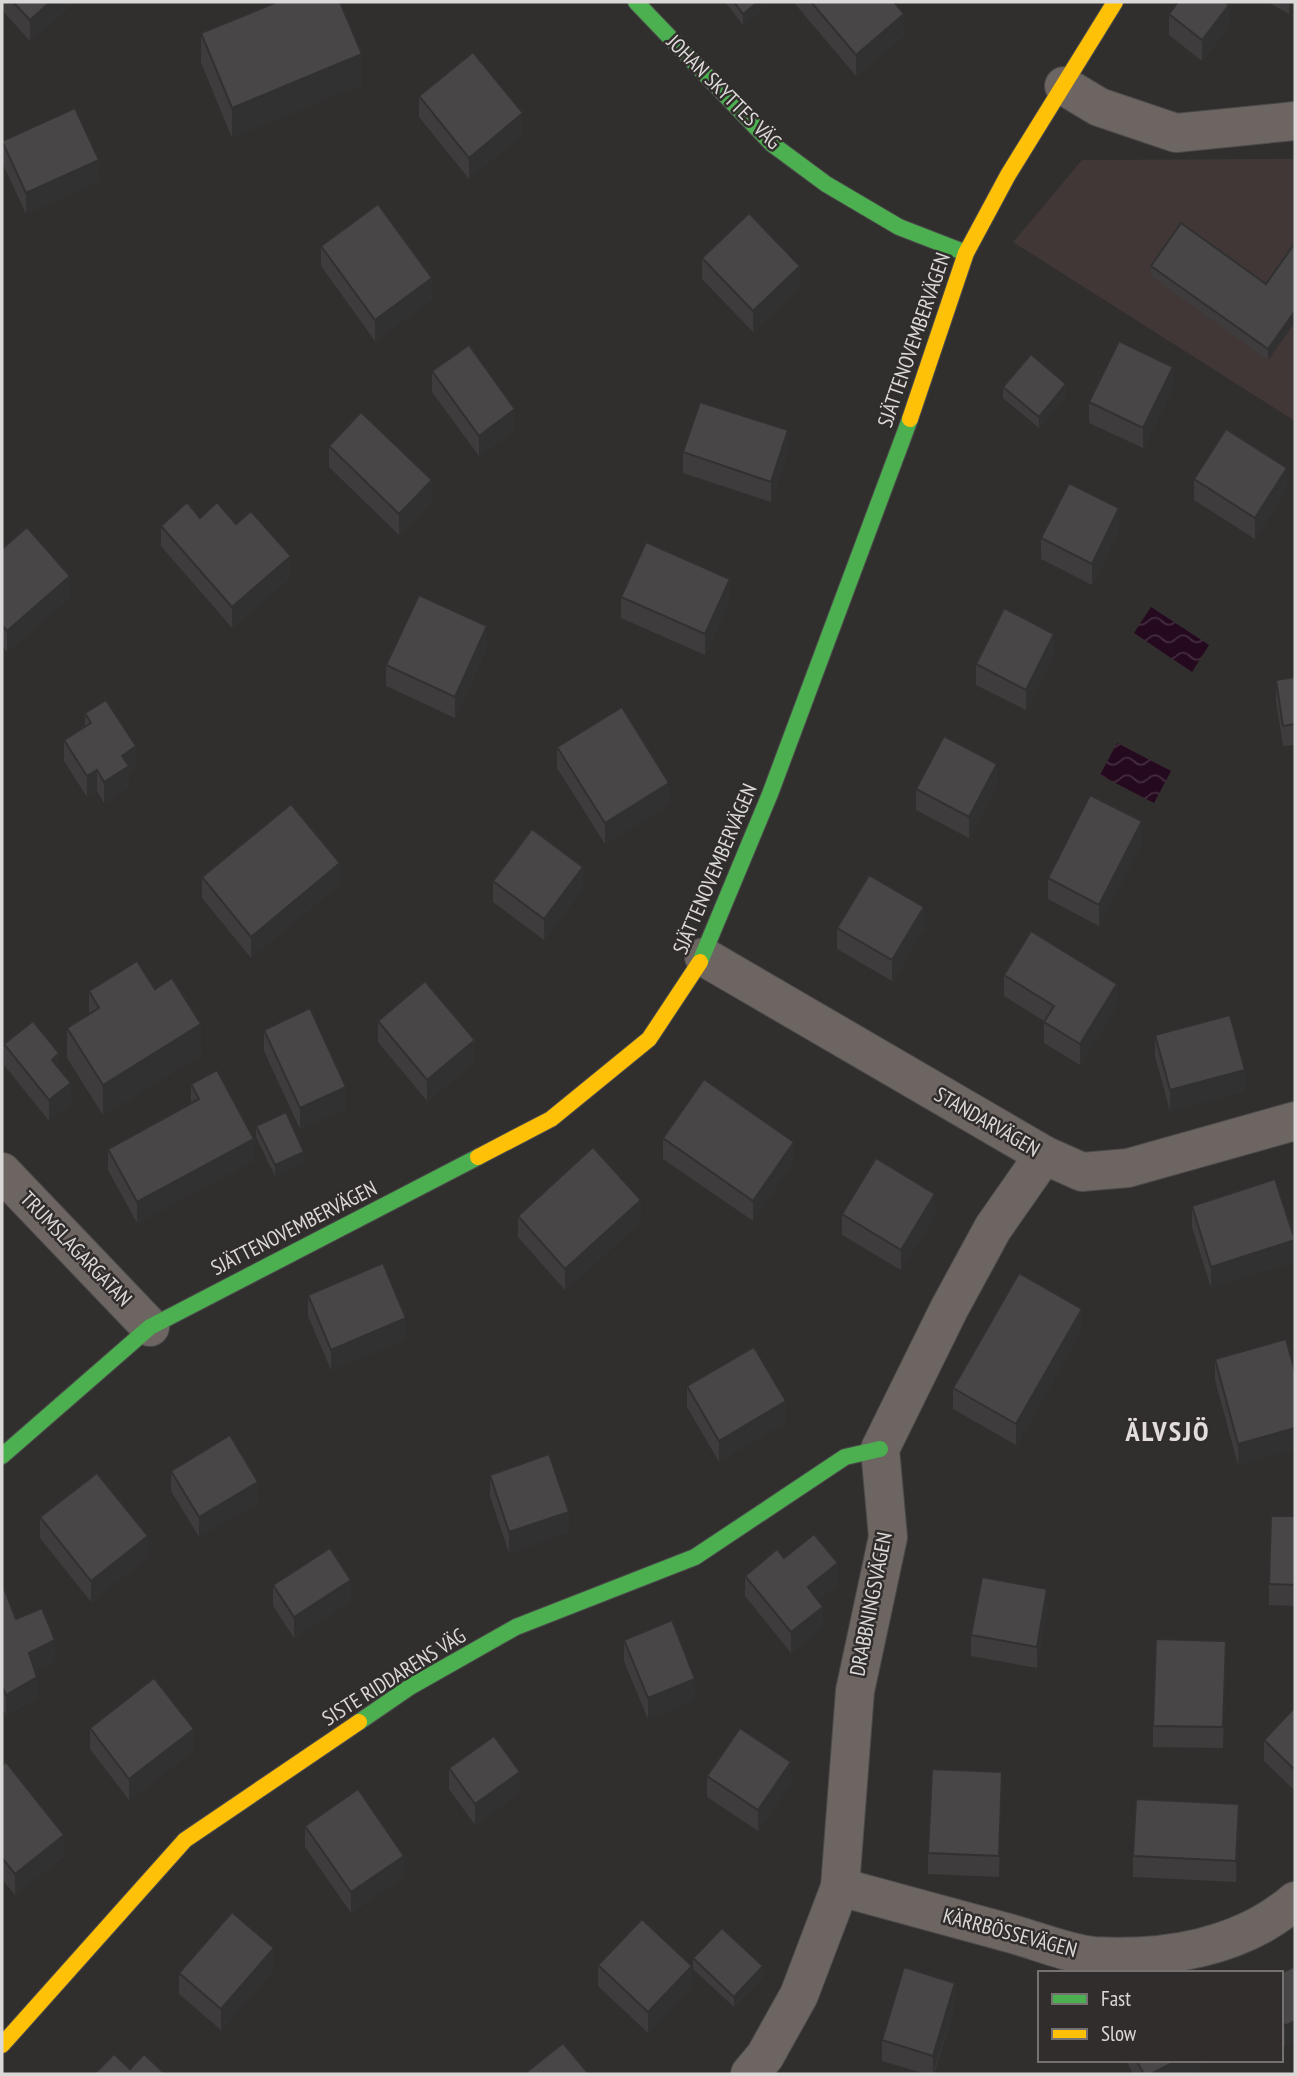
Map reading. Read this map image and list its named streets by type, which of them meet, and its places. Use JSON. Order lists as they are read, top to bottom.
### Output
{
  "streets": {
    "street": [
      "JOHAN SKYTTES VÄG",
      "SJÄTTENOVEMBERVÄGEN",
      "STANDARVÄGEN",
      "TRUMSLAGARGATAN",
      "DRABBNINGSVÄGEN",
      "SISTE RIDDARENS VÄG",
      "KÄRRBÖSSEVÄGEN"
    ]
  },
  "crossings": [
    ["JOHAN SKYTTES VÄG", "SJÄTTENOVEMBERVÄGEN"],
    ["SJÄTTENOVEMBERVÄGEN", "STANDARVÄGEN"],
    ["SJÄTTENOVEMBERVÄGEN", "TRUMSLAGARGATAN"],
    ["DRABBNINGSVÄGEN", "SISTE RIDDARENS VÄG"],
    ["DRABBNINGSVÄGEN", "KÄRRBÖSSEVÄGEN"]
  ],
  "districts": ["ÄLVSJÖ"],
  "legend": ["Fast", "Slow"]
}
